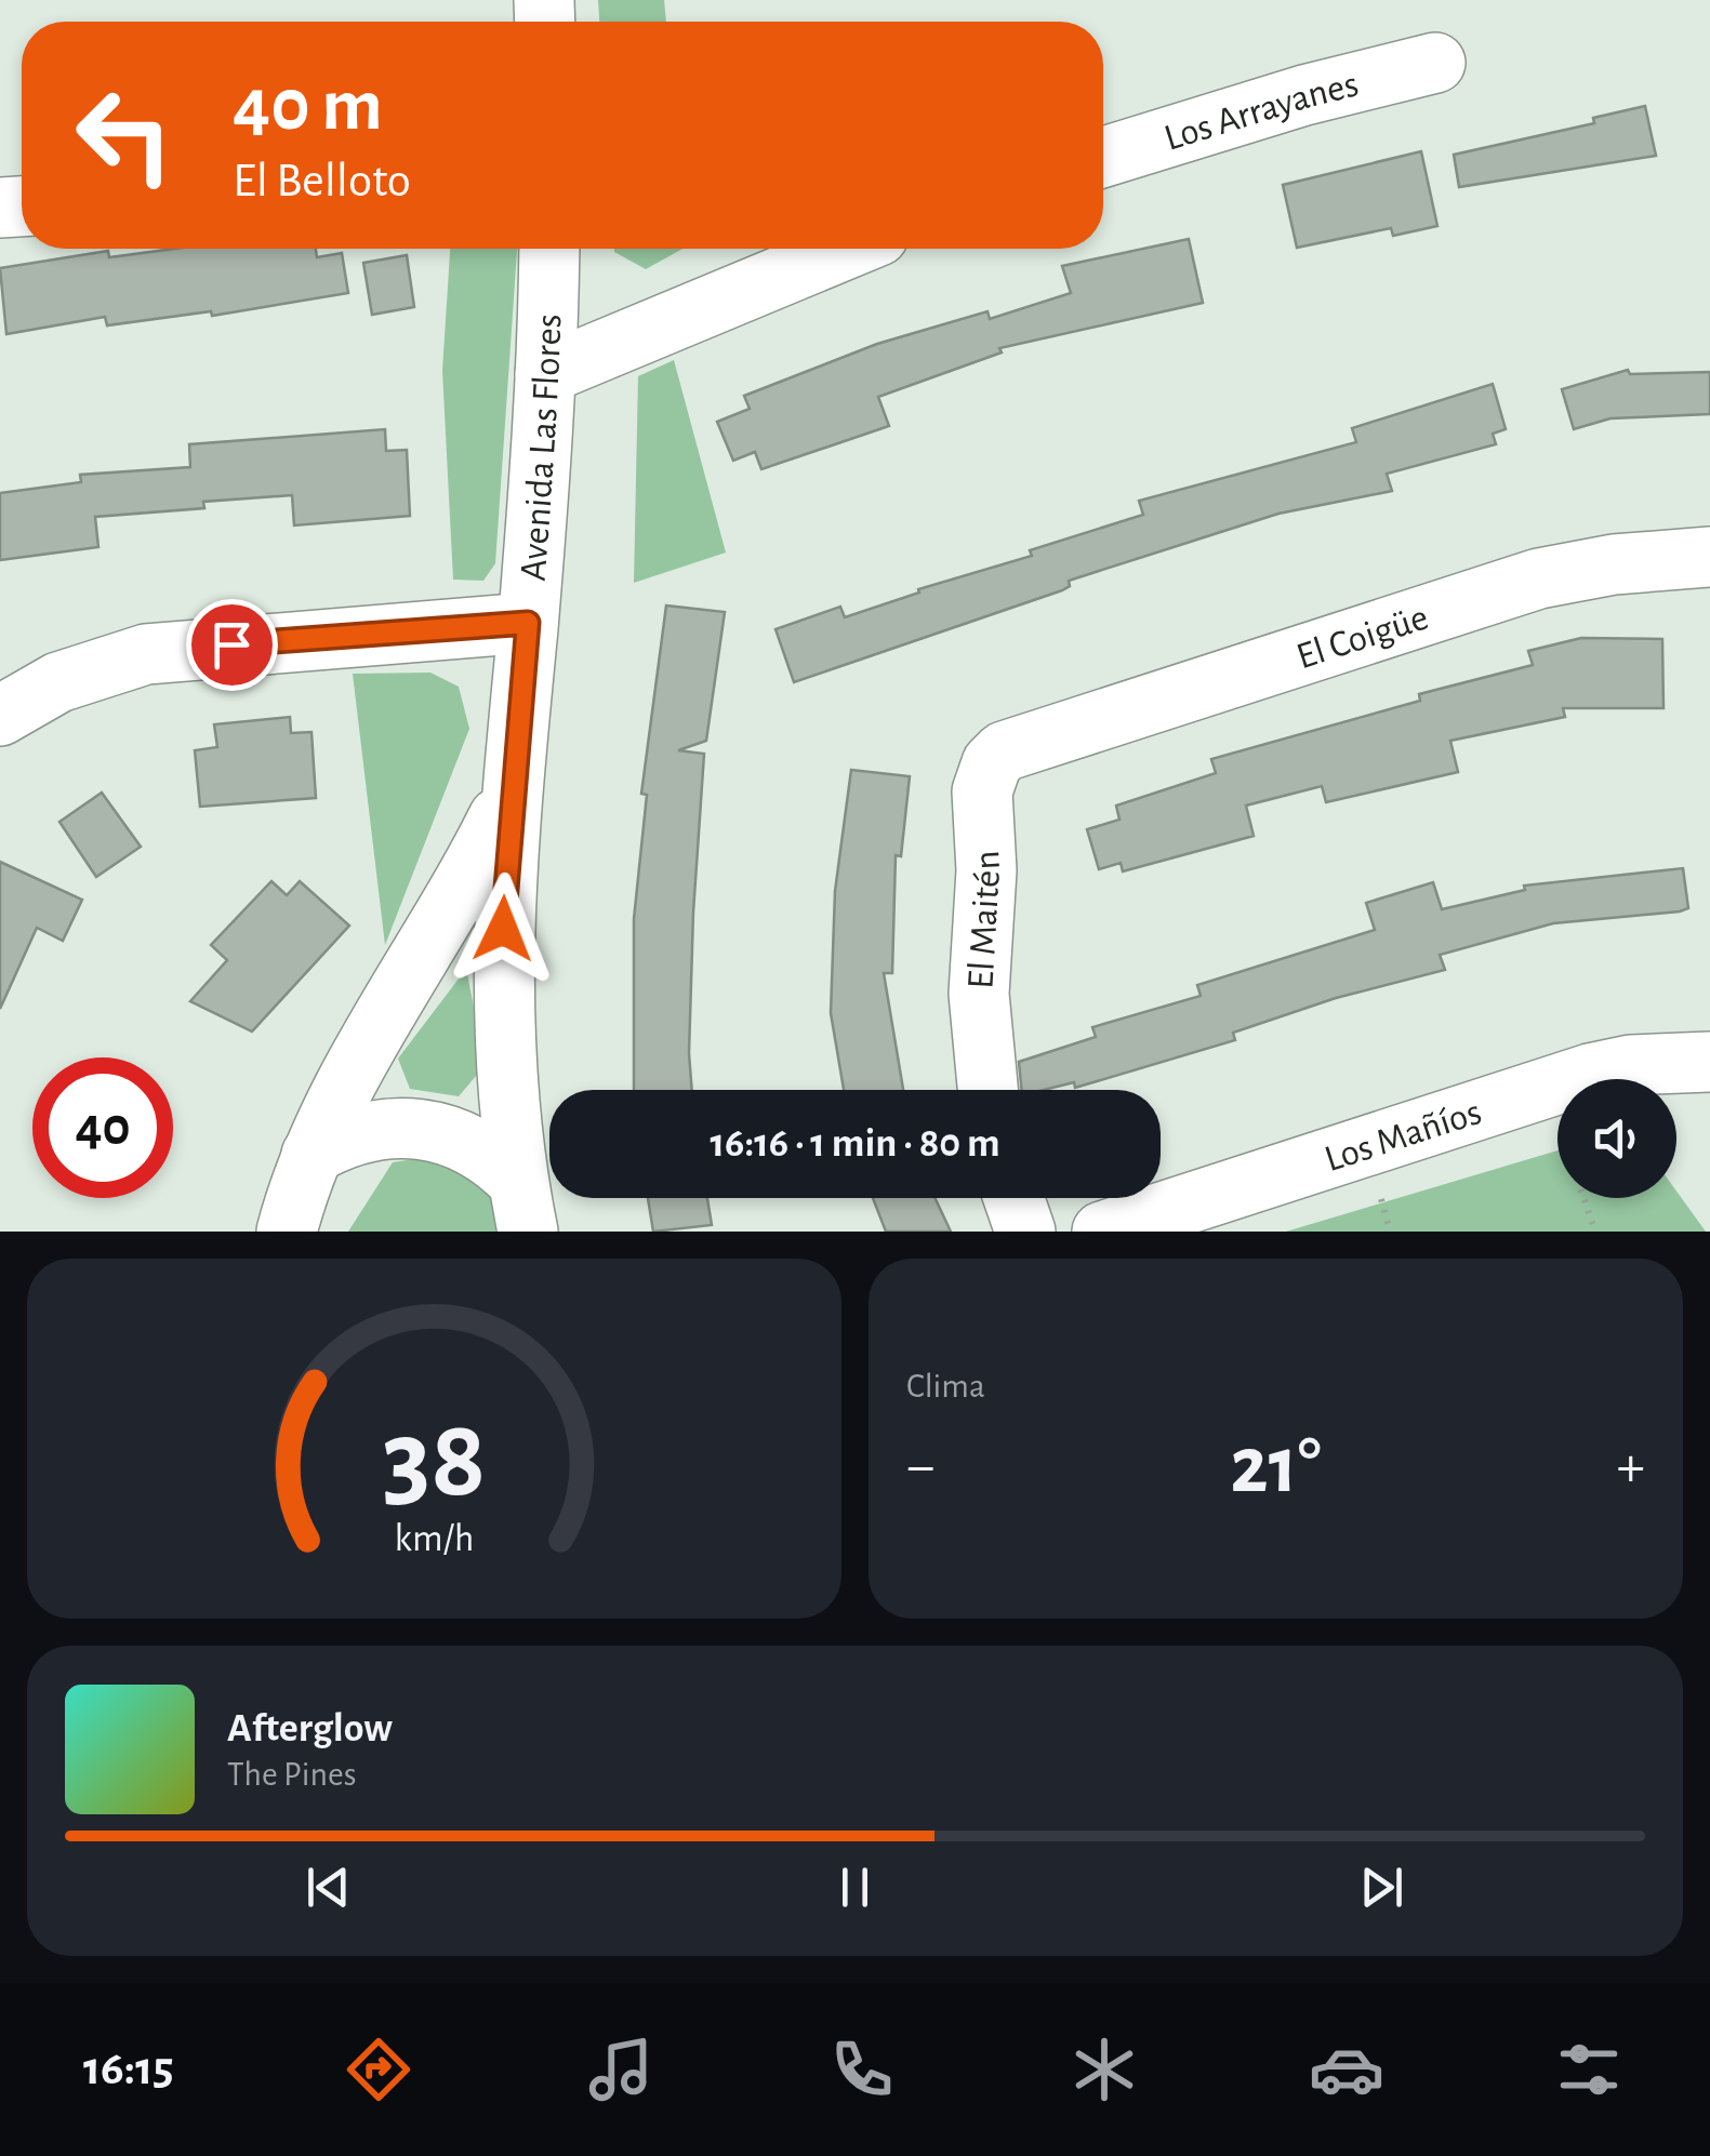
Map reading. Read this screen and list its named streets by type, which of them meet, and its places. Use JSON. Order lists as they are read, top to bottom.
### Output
{
  "streets": {
    "street": [
      "Los Arrayanes",
      "Avenida Las Flores",
      "El Coigüe",
      "El Maitén",
      "Los Mañíos"
    ]
  },
  "crossings": [
    ["El Coigüe", "El Maitén"]
  ],
  "page": {
    "turn": ["40 m", "El Belloto"],
    "limit": "40",
    "trip": "16:16 · 1 min · 80 m",
    "tile": "Clima",
    "heat": ["−", "21°", "+"],
    "song": ["Afterglow", "The Pines"],
    "tabs": "16:15",
    "gauge": ["38", "km/h"]
  }
}
